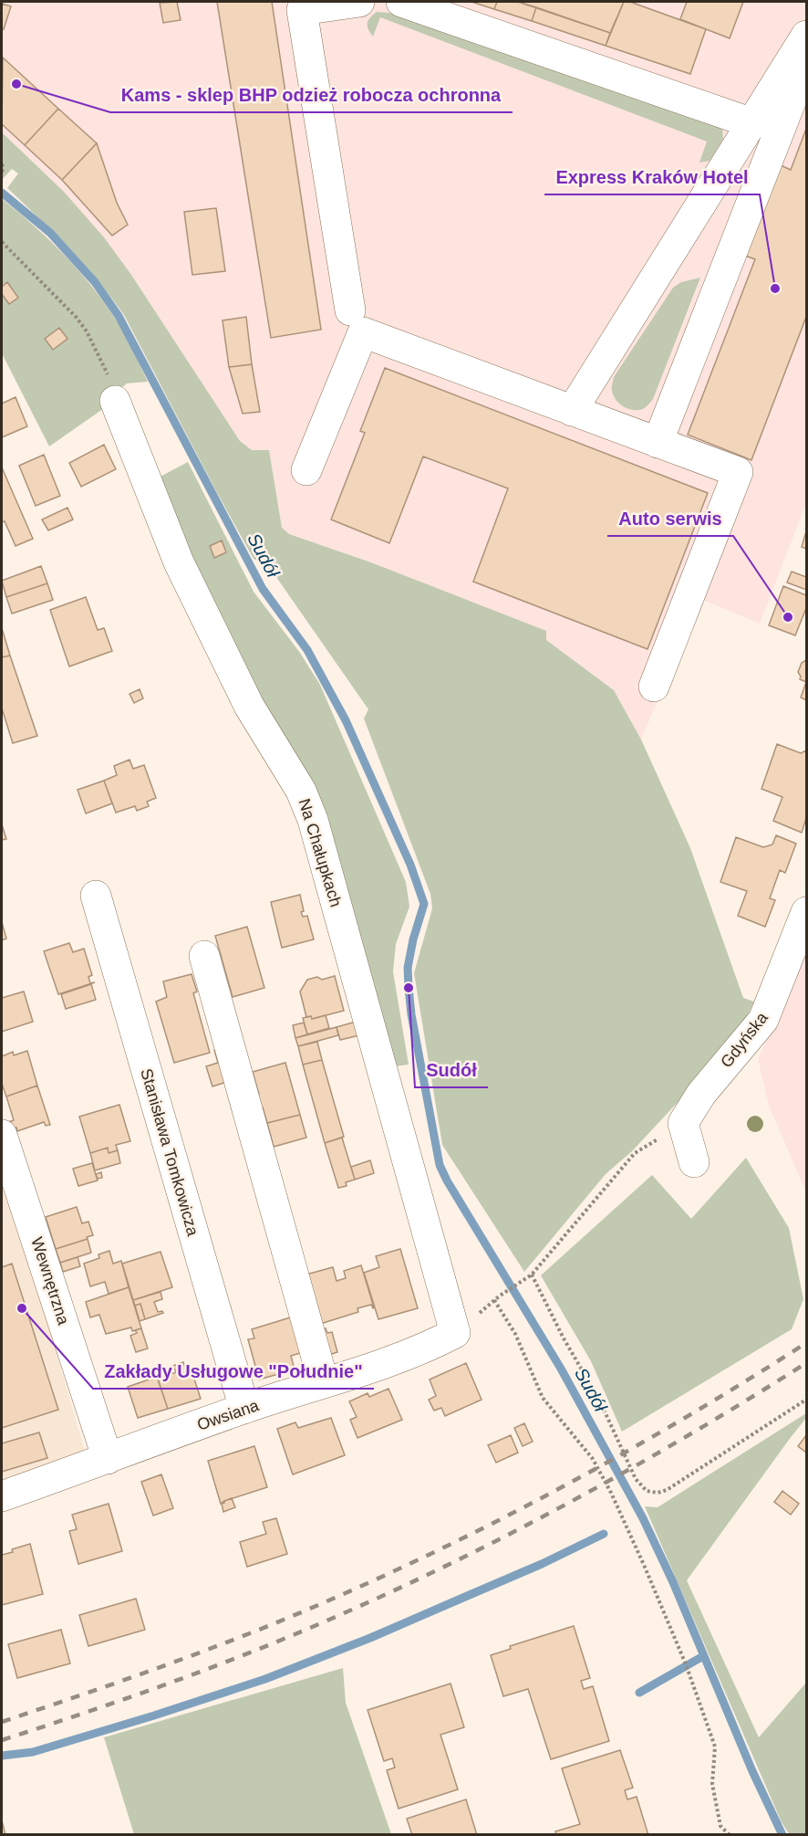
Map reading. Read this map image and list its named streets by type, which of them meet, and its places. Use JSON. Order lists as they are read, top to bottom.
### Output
{
  "streets": {
    "street": [
      "Na Chałupkach",
      "Gdyńska",
      "Stanisława Tomkowicza",
      "Wewnętrzna",
      "Owsiana"
    ]
  },
  "crossings": [
    ["Na Chałupkach", "Owsiana"],
    ["Stanisława Tomkowicza", "Owsiana"],
    ["Wewnętrzna", "Owsiana"]
  ],
  "water": ["Sudół"],
  "places": [
    "Kams - sklep BHP odzież robocza ochronna",
    "Express Kraków Hotel",
    "Auto serwis",
    "Sudół",
    "Zakłady Usługowe \"Południe\""
  ]
}
